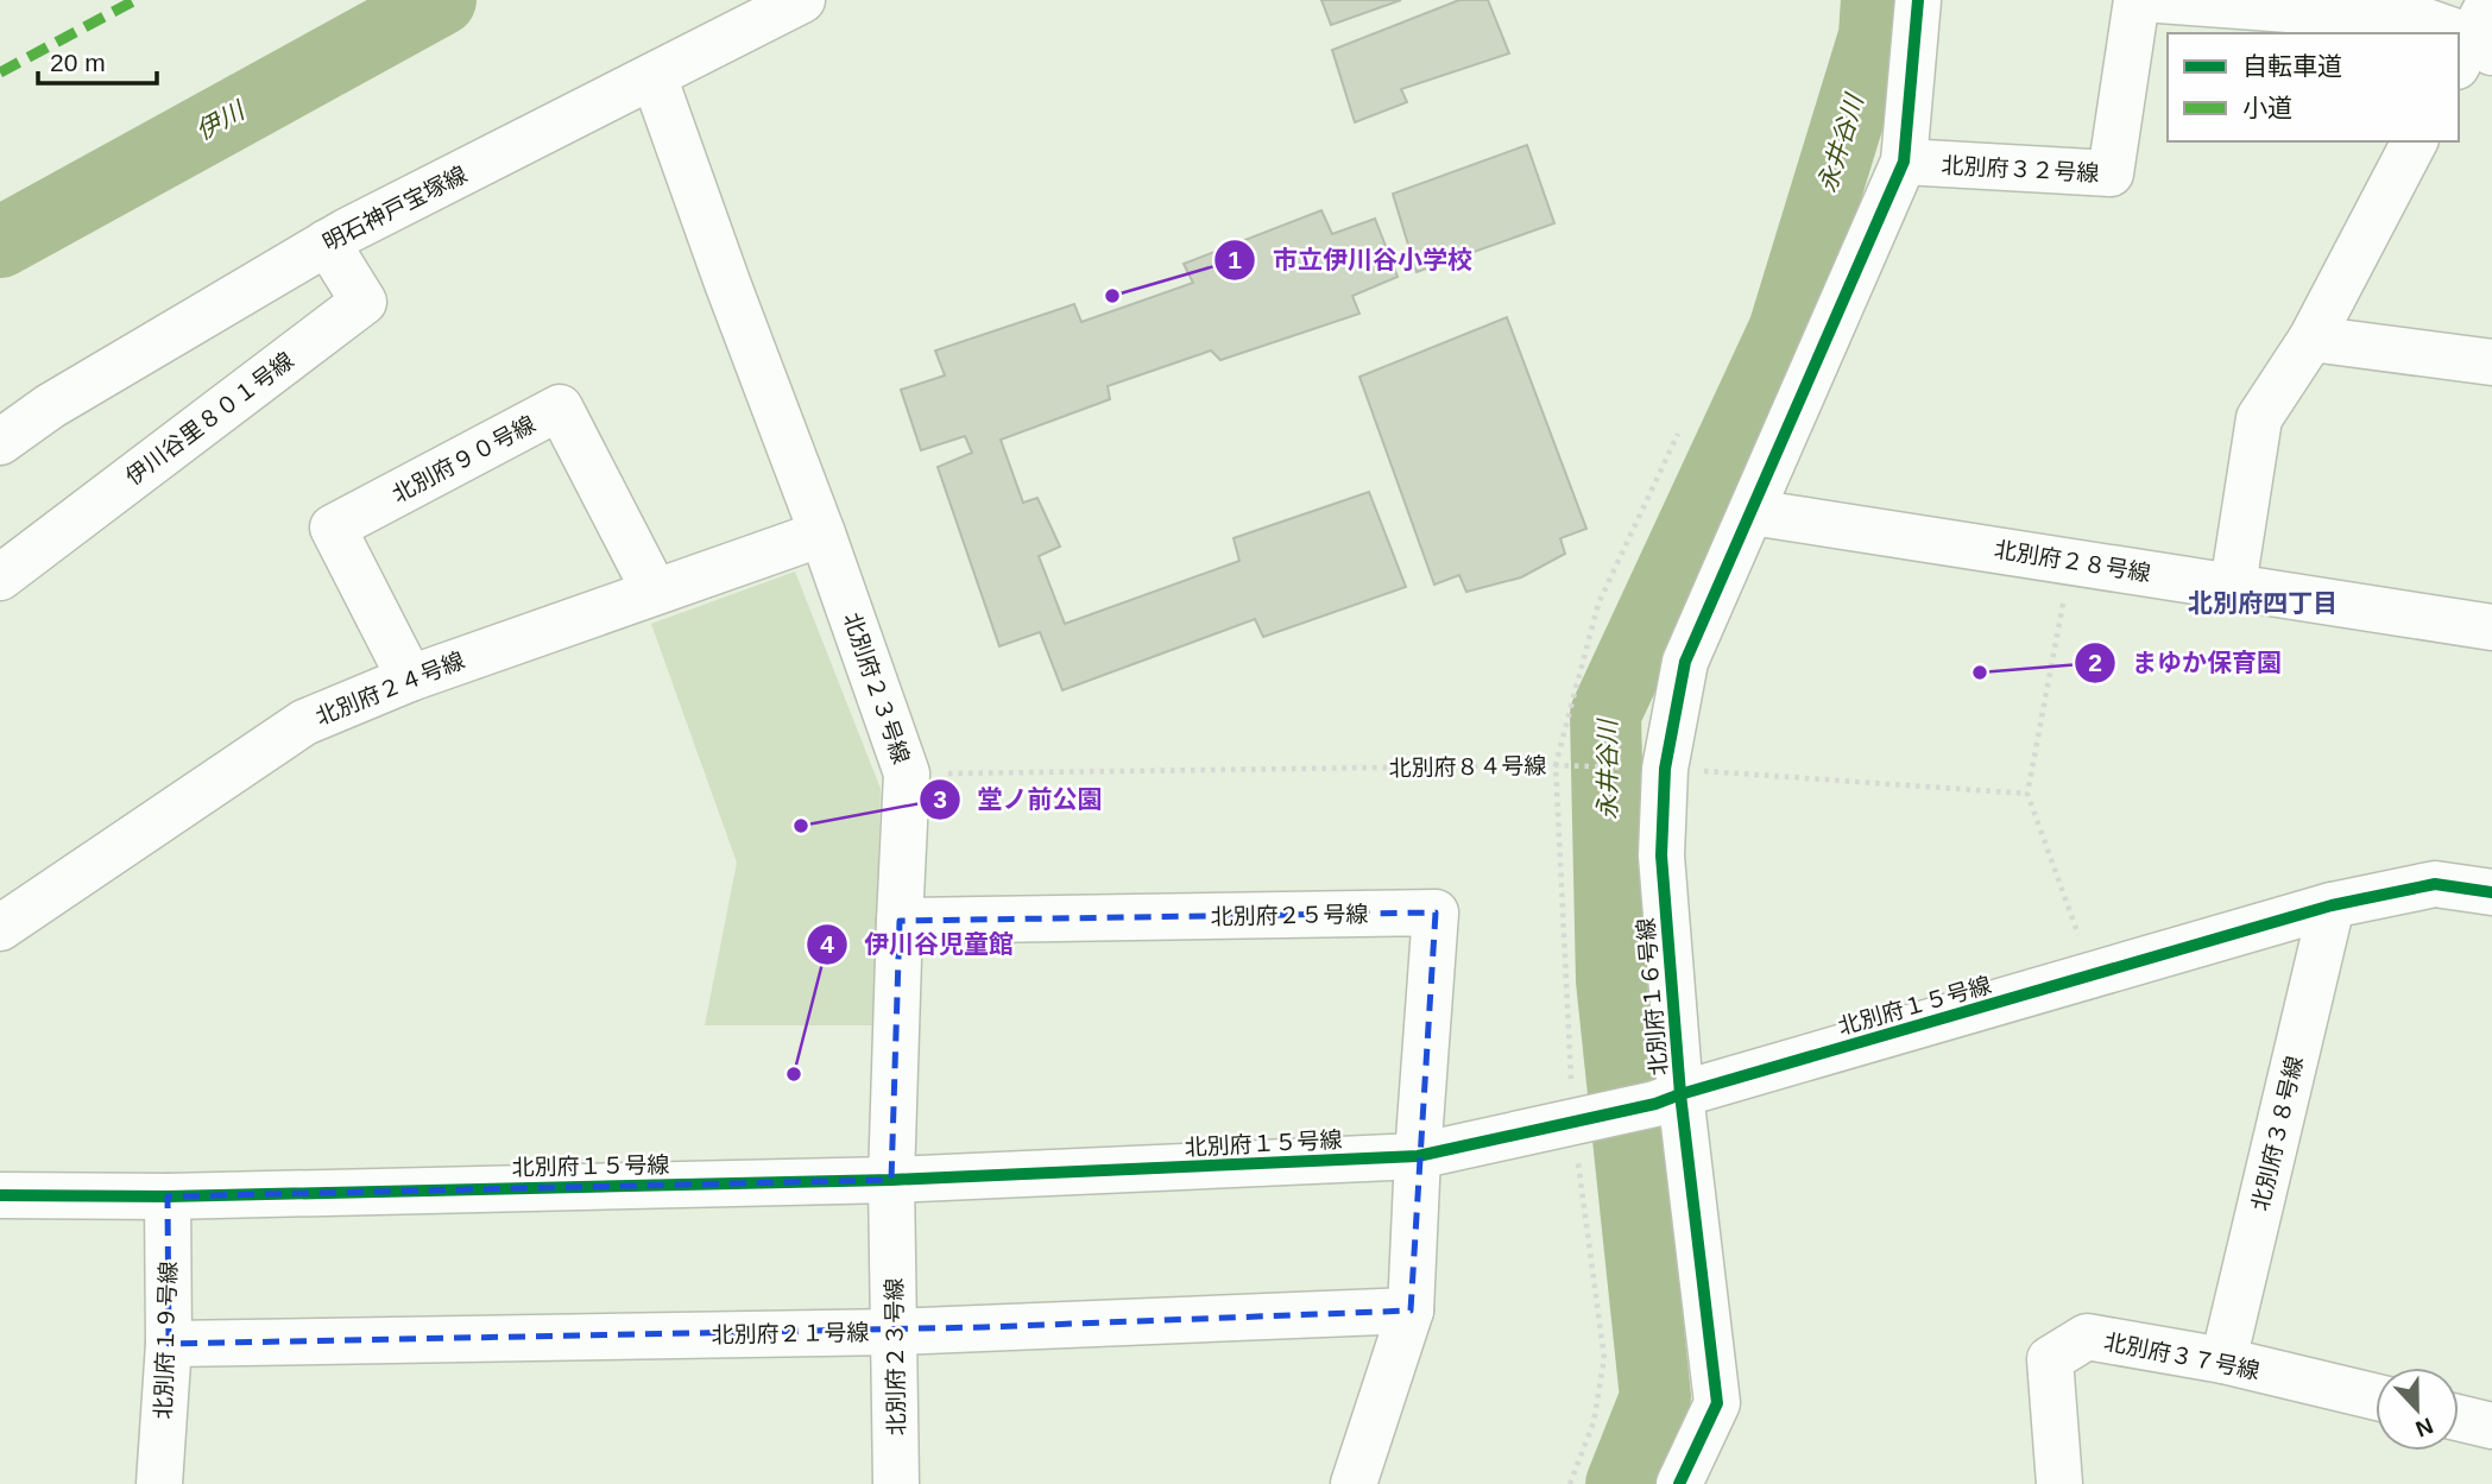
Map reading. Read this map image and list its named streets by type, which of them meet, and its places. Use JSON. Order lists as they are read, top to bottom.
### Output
{
  "streets": {
    "street": [
      "北別府３２号線",
      "明石神戸宝塚線",
      "伊川谷里８０１号線",
      "北別府９０号線",
      "北別府２８号線",
      "北別府２４号線",
      "北別府２３号線",
      "北別府２５号線",
      "北別府１６号線",
      "北別府１５号線",
      "北別府３８号線",
      "北別府２１号線",
      "北別府１９号線",
      "北別府３７号線"
    ],
    "path": ["北別府８４号線"]
  },
  "crossings": [
    ["北別府３２号線", "北別府１６号線"],
    ["明石神戸宝塚線", "伊川谷里８０１号線"],
    ["明石神戸宝塚線", "北別府２３号線"],
    ["北別府９０号線", "北別府２４号線"],
    ["北別府２８号線", "北別府１６号線"],
    ["北別府２４号線", "北別府２３号線"],
    ["北別府２３号線", "北別府８４号線"],
    ["北別府２３号線", "北別府２５号線"],
    ["北別府２３号線", "北別府１５号線"],
    ["北別府２３号線", "北別府２１号線"],
    ["北別府８４号線", "北別府１６号線"],
    ["北別府２５号線", "北別府１５号線"],
    ["北別府１６号線", "北別府１５号線"],
    ["北別府１５号線", "北別府３８号線"],
    ["北別府１５号線", "北別府１９号線"],
    ["北別府３８号線", "北別府３７号線"],
    ["北別府２１号線", "北別府１９号線"]
  ],
  "districts": ["北別府四丁目"],
  "water": ["伊川", "永井谷川"],
  "places": [
    "市立伊川谷小学校",
    "まゆか保育園",
    "堂ノ前公園",
    "伊川谷児童館"
  ],
  "legend": ["自転車道", "小道"],
  "scale_bar": "20 m",
  "north": "bottom"
}
